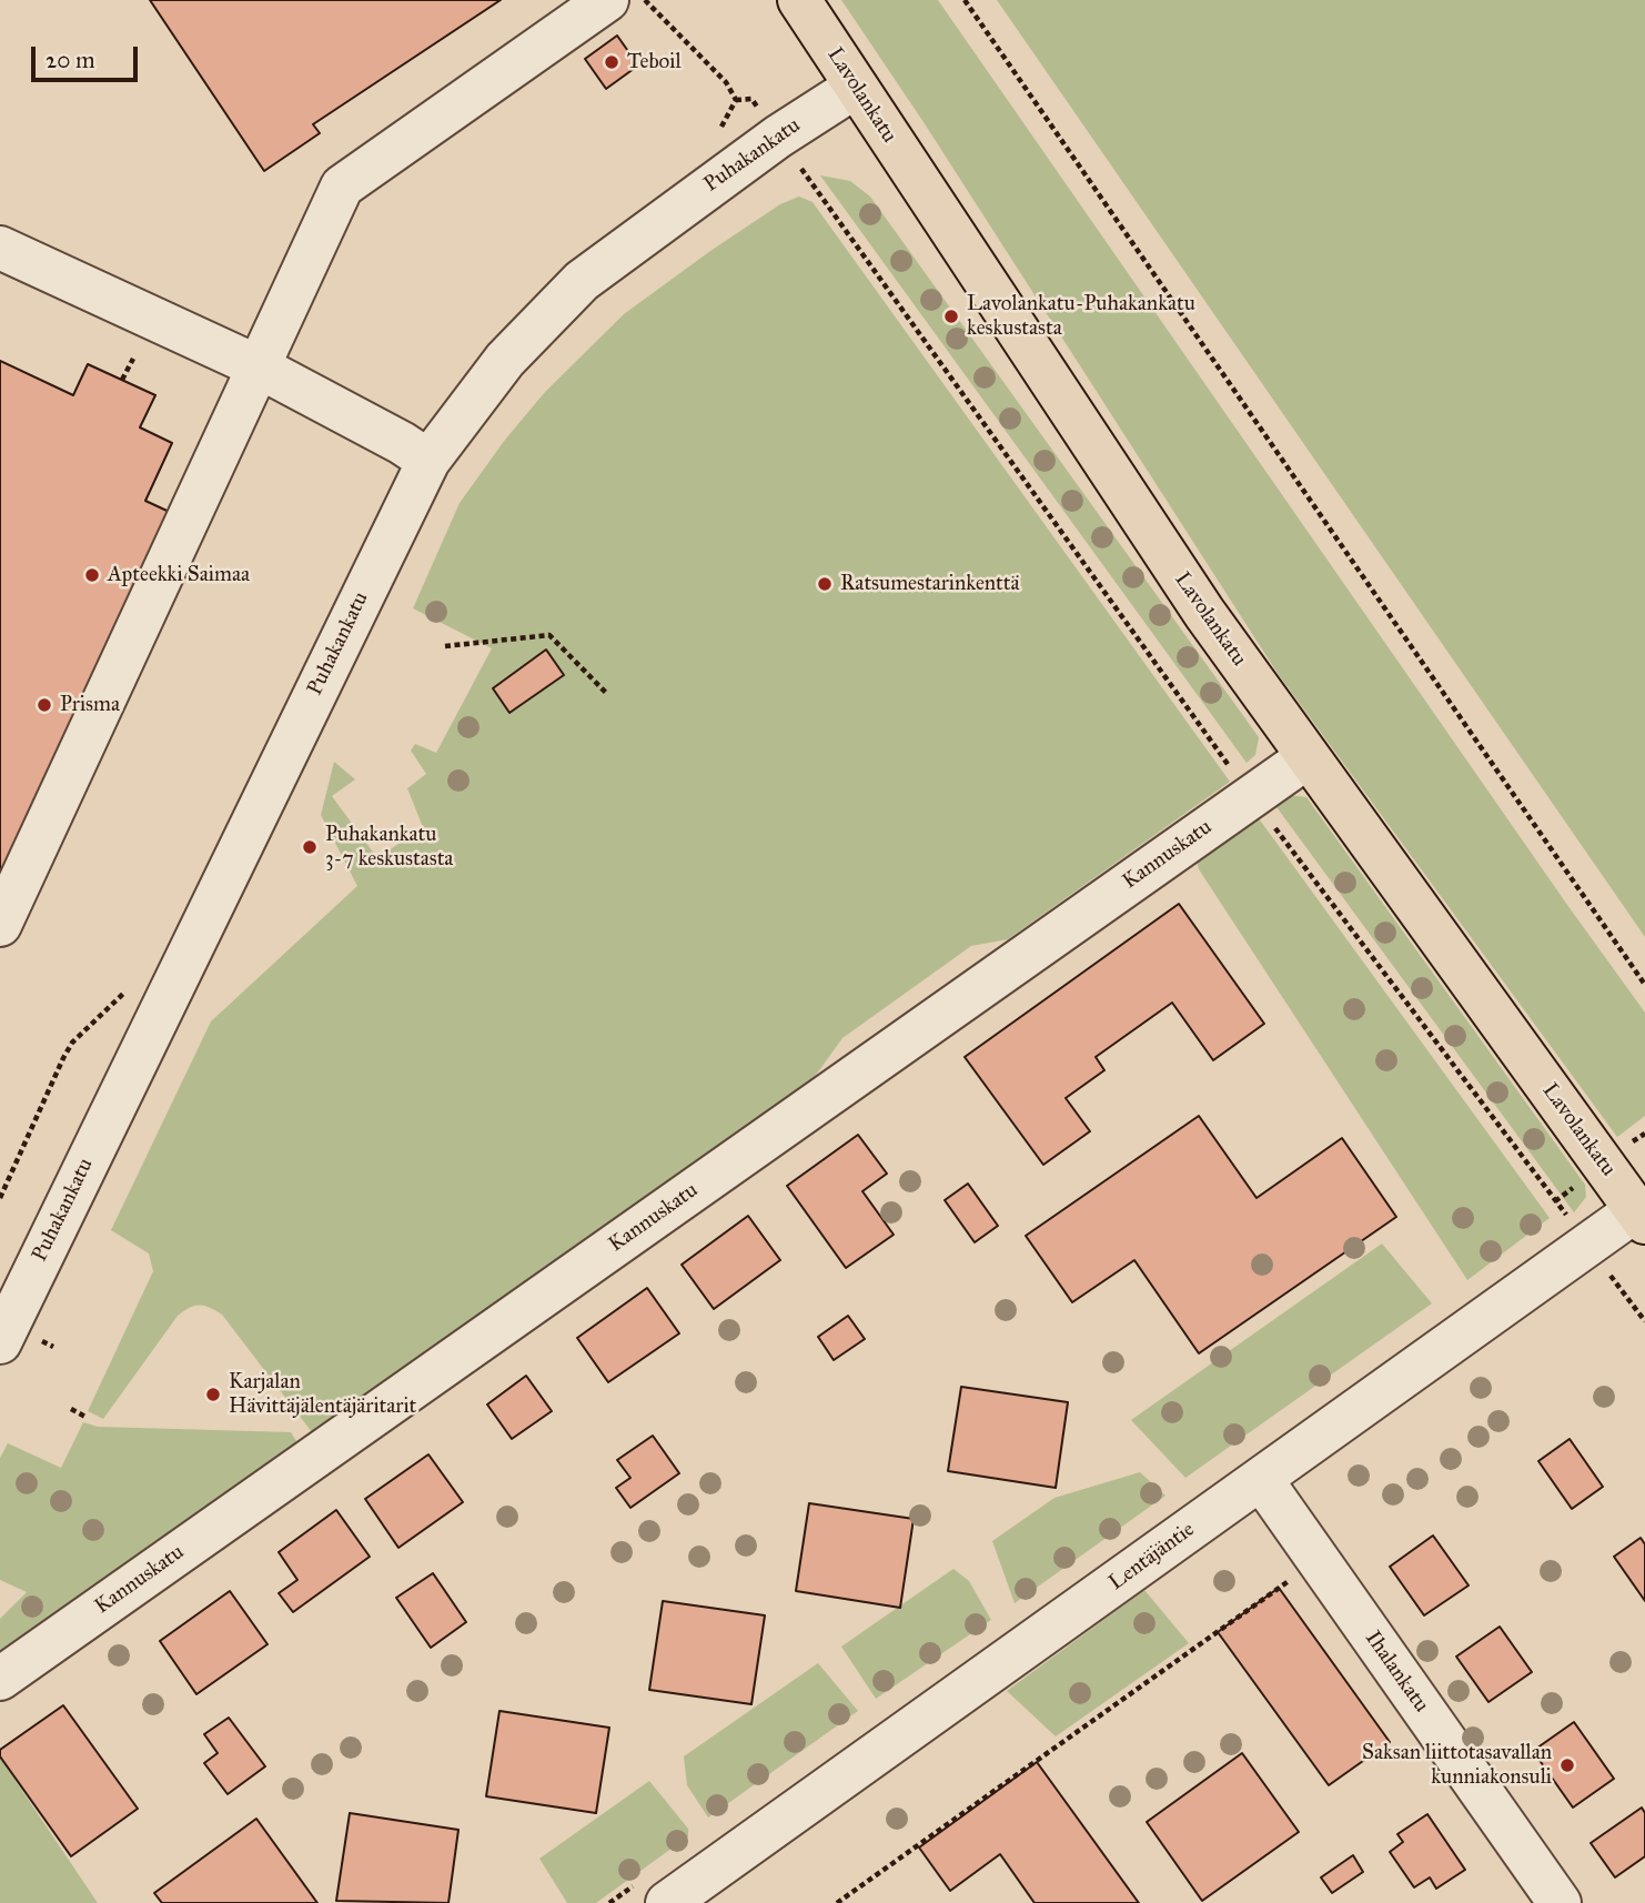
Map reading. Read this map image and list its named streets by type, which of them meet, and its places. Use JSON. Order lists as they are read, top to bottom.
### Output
{
  "streets": {
    "main road": ["Lavolankatu"],
    "street": [
      "Puhakankatu",
      "Kannuskatu",
      "Lentäjäntie",
      "Ihalankatu"
    ]
  },
  "crossings": [
    ["Lavolankatu", "Puhakankatu"],
    ["Lavolankatu", "Kannuskatu"],
    ["Lavolankatu", "Lentäjäntie"],
    ["Lentäjäntie", "Ihalankatu"]
  ],
  "places": [
    "Teboil",
    "Lavolankatu-Puhakankatu keskustasta",
    "Apteekki Saimaa",
    "Ratsumestarinkenttä",
    "Prisma",
    "Puhakankatu 3-7 keskustasta",
    "Karjalan Hävittäjälentäjäritarit",
    "Saksan liittotasavallan kunniakonsuli"
  ],
  "scale_bar": "20 m"
}
